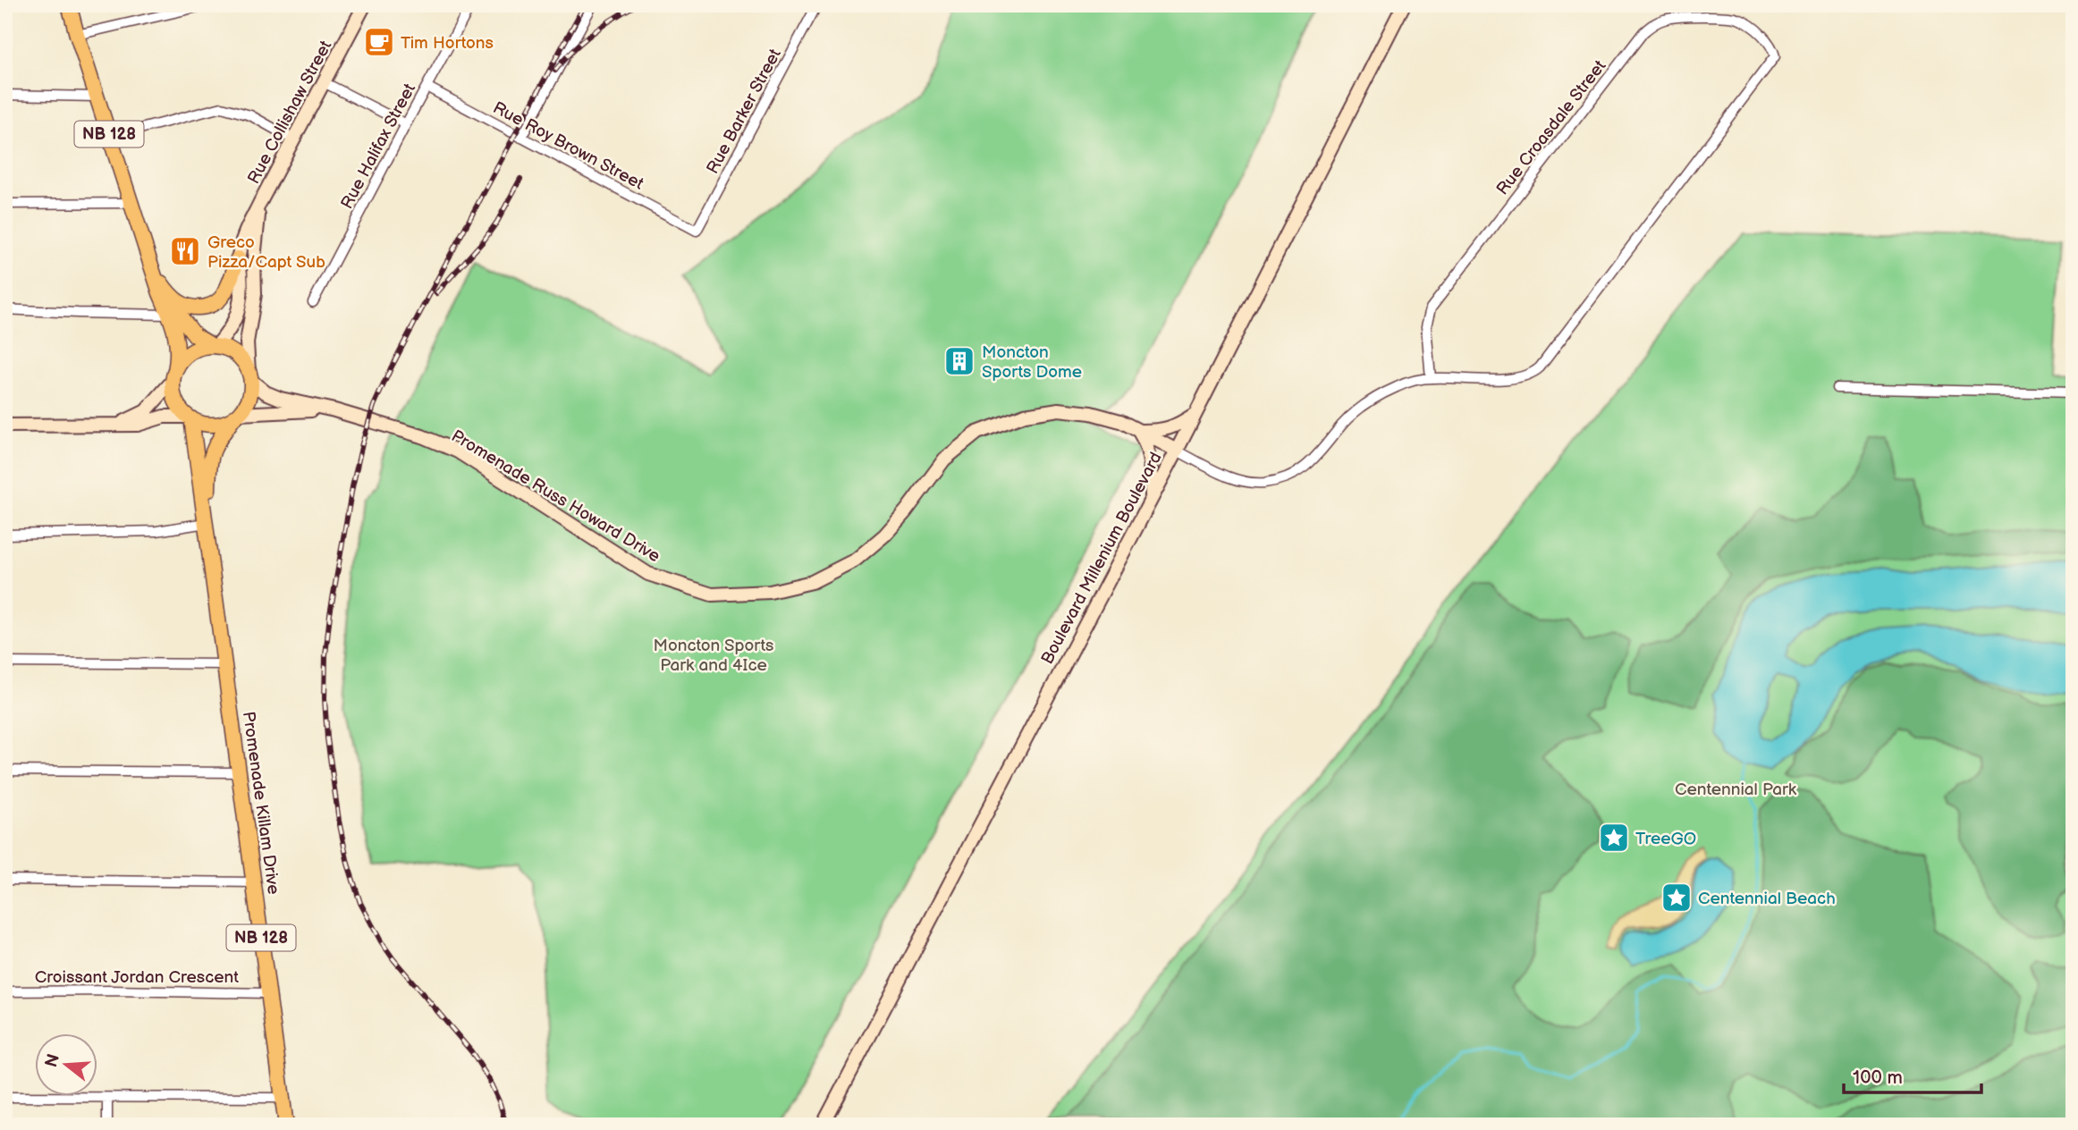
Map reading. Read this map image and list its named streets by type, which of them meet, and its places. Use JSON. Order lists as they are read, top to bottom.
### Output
{
  "streets": {
    "main road": ["NB 128", "Promenade Killam Drive"],
    "street": [
      "Rue Barker Street",
      "Rue Collishaw Street",
      "Rue Croasdale Street",
      "Rue Roy Brown Street",
      "Rue Halifax Street",
      "Promenade Russ Howard Drive",
      "Boulevard Millenium Boulevard",
      "Croissant Jordan Crescent"
    ]
  },
  "crossings": [
    ["Rue Barker Street", "Rue Roy Brown Street"],
    ["Rue Collishaw Street", "NB 128"],
    ["Rue Collishaw Street", "Promenade Russ Howard Drive"],
    ["Rue Collishaw Street", "Promenade Killam Drive"],
    ["NB 128", "Promenade Russ Howard Drive"],
    ["NB 128", "Promenade Killam Drive"],
    ["Rue Roy Brown Street", "Rue Halifax Street"],
    ["Promenade Russ Howard Drive", "Boulevard Millenium Boulevard"],
    ["Promenade Russ Howard Drive", "Promenade Killam Drive"],
    ["Promenade Killam Drive", "Croissant Jordan Crescent"]
  ],
  "parks": ["Moncton Sports Park and 4Ice", "Centennial Park"],
  "places": {
    "cafe": ["Tim Hortons"],
    "restaurant": ["Greco Pizza/Capt Sub"],
    "building": ["Moncton Sports Dome"],
    "place": ["TreeGO", "Centennial Beach"]
  },
  "scale_bar": "100 m",
  "north": "left"
}
